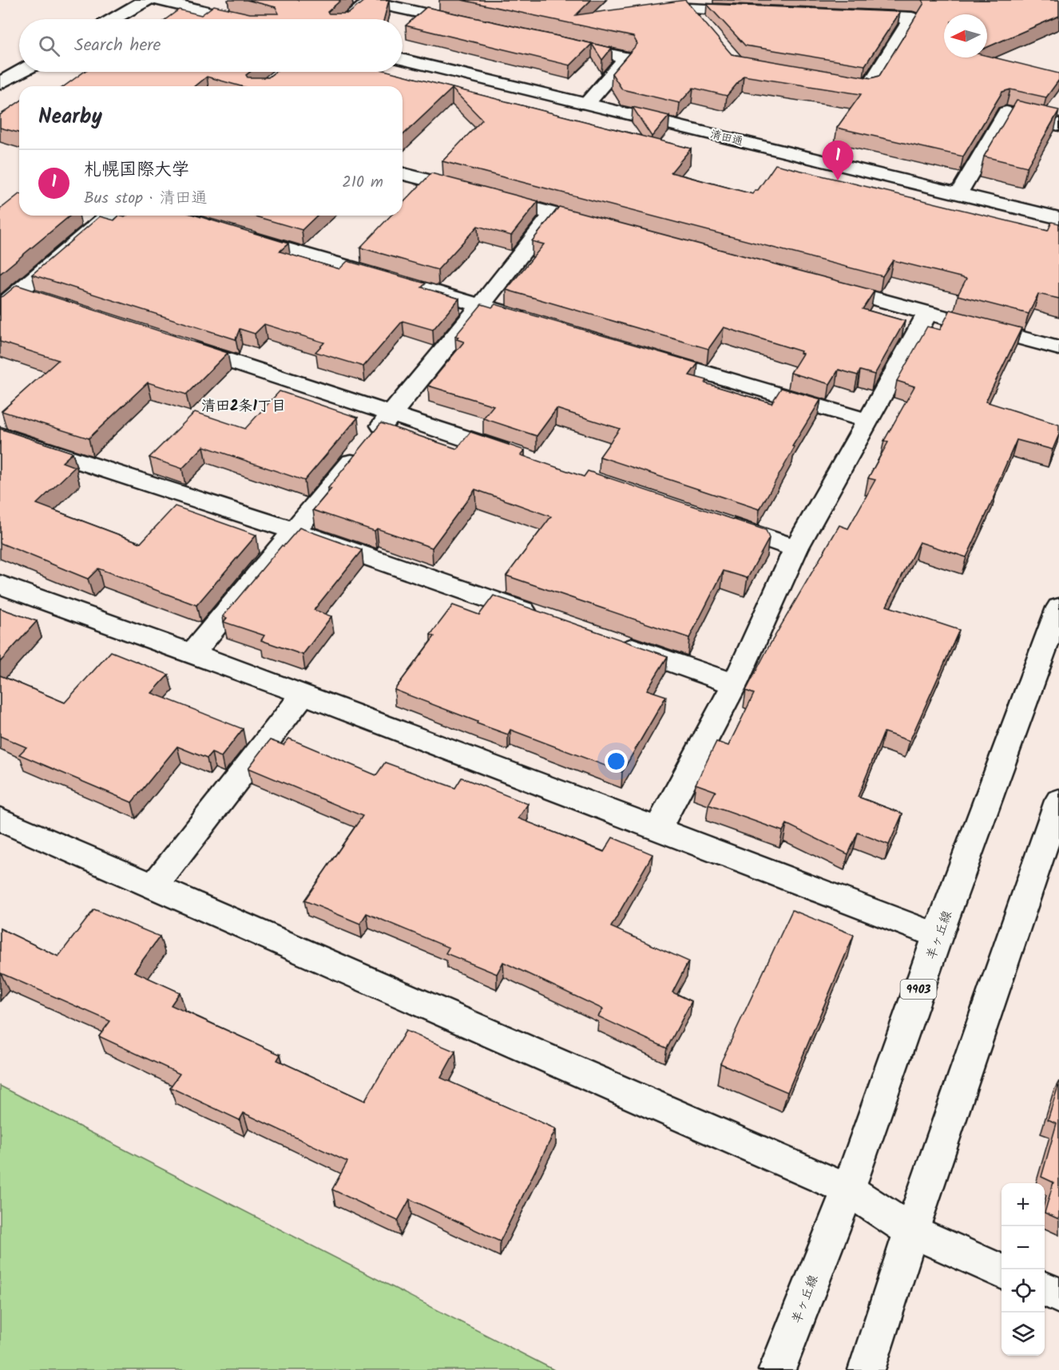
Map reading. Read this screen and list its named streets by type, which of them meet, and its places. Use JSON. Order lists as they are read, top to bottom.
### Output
{
  "streets": {
    "main road": ["清田通", "羊ヶ丘線", "9903"]
  },
  "districts": ["清田2条1丁目"],
  "north": "left",
  "page": {
    "search": "Search here",
    "heading": "Nearby",
    "pins": "1",
    "list": [
      {
        "mark": "1",
        "name": "札幌国際大学",
        "note": "Bus stop · 清田通",
        "value": "210 m"
      }
    ],
    "map_buttons": ["+", "−"]
  }
}
